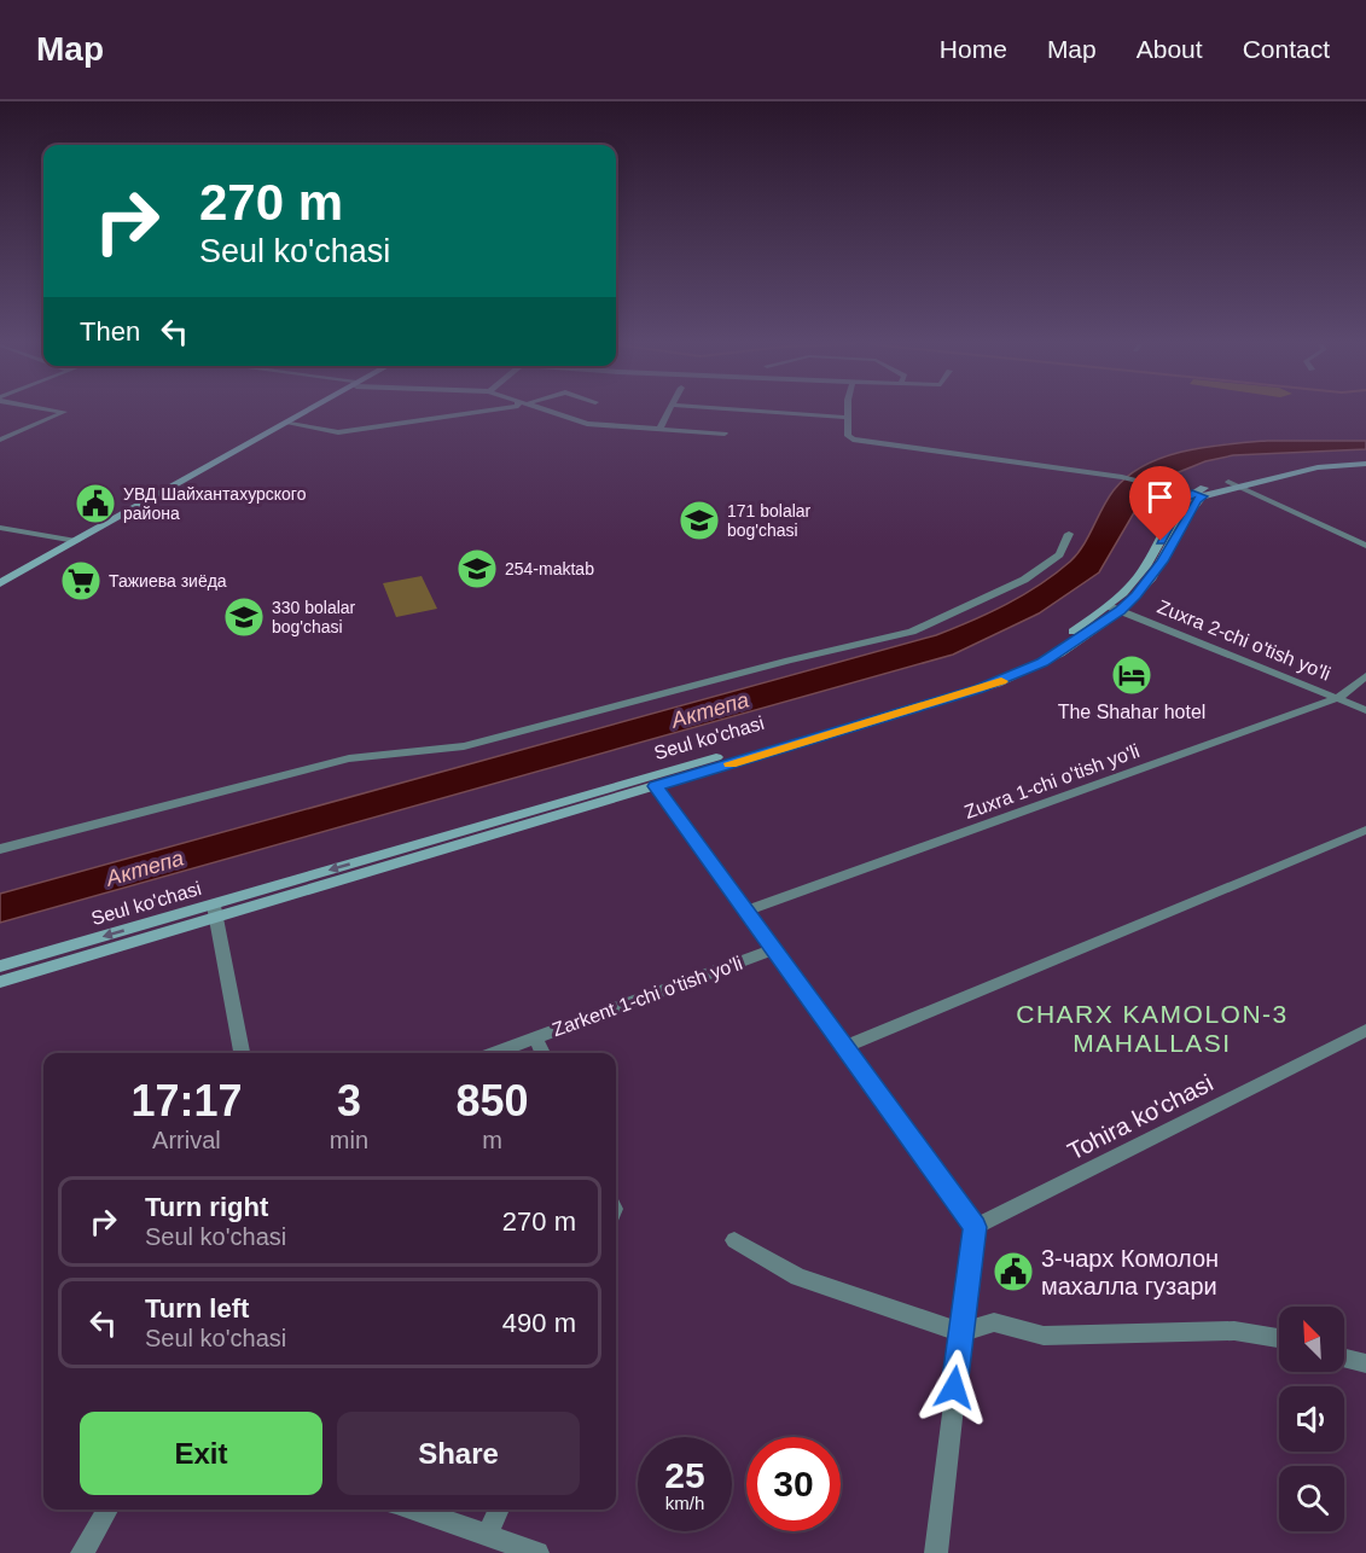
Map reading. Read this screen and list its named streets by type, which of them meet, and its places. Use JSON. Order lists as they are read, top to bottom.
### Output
{
  "streets": {
    "main road": ["Seul ko'chasi"],
    "street": [
      "Zuxra 2-chi o'tish yo'li",
      "Zuxra 1-chi o'tish yo'li",
      "Zarkent 1-chi o'tish yo'li",
      "Tohira ko'chasi"
    ]
  },
  "crossings": [
    ["Zuxra 2-chi o'tish yo'li", "Seul ko'chasi"],
    ["Zuxra 2-chi o'tish yo'li", "Zuxra 1-chi o'tish yo'li"]
  ],
  "districts": ["CHARX KAMOLON-3 MAHALLASI"],
  "water": ["Актепа"],
  "places": {
    "public building": ["УВД Шайхантахурского района", "3-чарх Комолон махалла гузари"],
    "school or university": ["171 bolalar bog'chasi", "254-maktab", "330 bolalar bog'chasi"],
    "supermarket": ["Тажиева зиёда"],
    "hotel": ["The Shahar hotel"]
  },
  "north": "top left",
  "page": {
    "header": "Map",
    "nav": [
      "Home",
      "Map",
      "About",
      "Contact"
    ],
    "turn": ["270 m", "Seul ko'chasi"],
    "then": "Then",
    "eta": [
      "17:17",
      "Arrival",
      "3",
      "min",
      "850",
      "m"
    ],
    "list": [
      {
        "name": "Turn right",
        "note": "Seul ko'chasi",
        "value": "270 m"
      },
      {
        "name": "Turn left",
        "note": "Seul ko'chasi",
        "value": "490 m"
      }
    ],
    "buttons": ["Exit", "Share"],
    "speed": "25 km/h",
    "limit": "30"
  }
}
